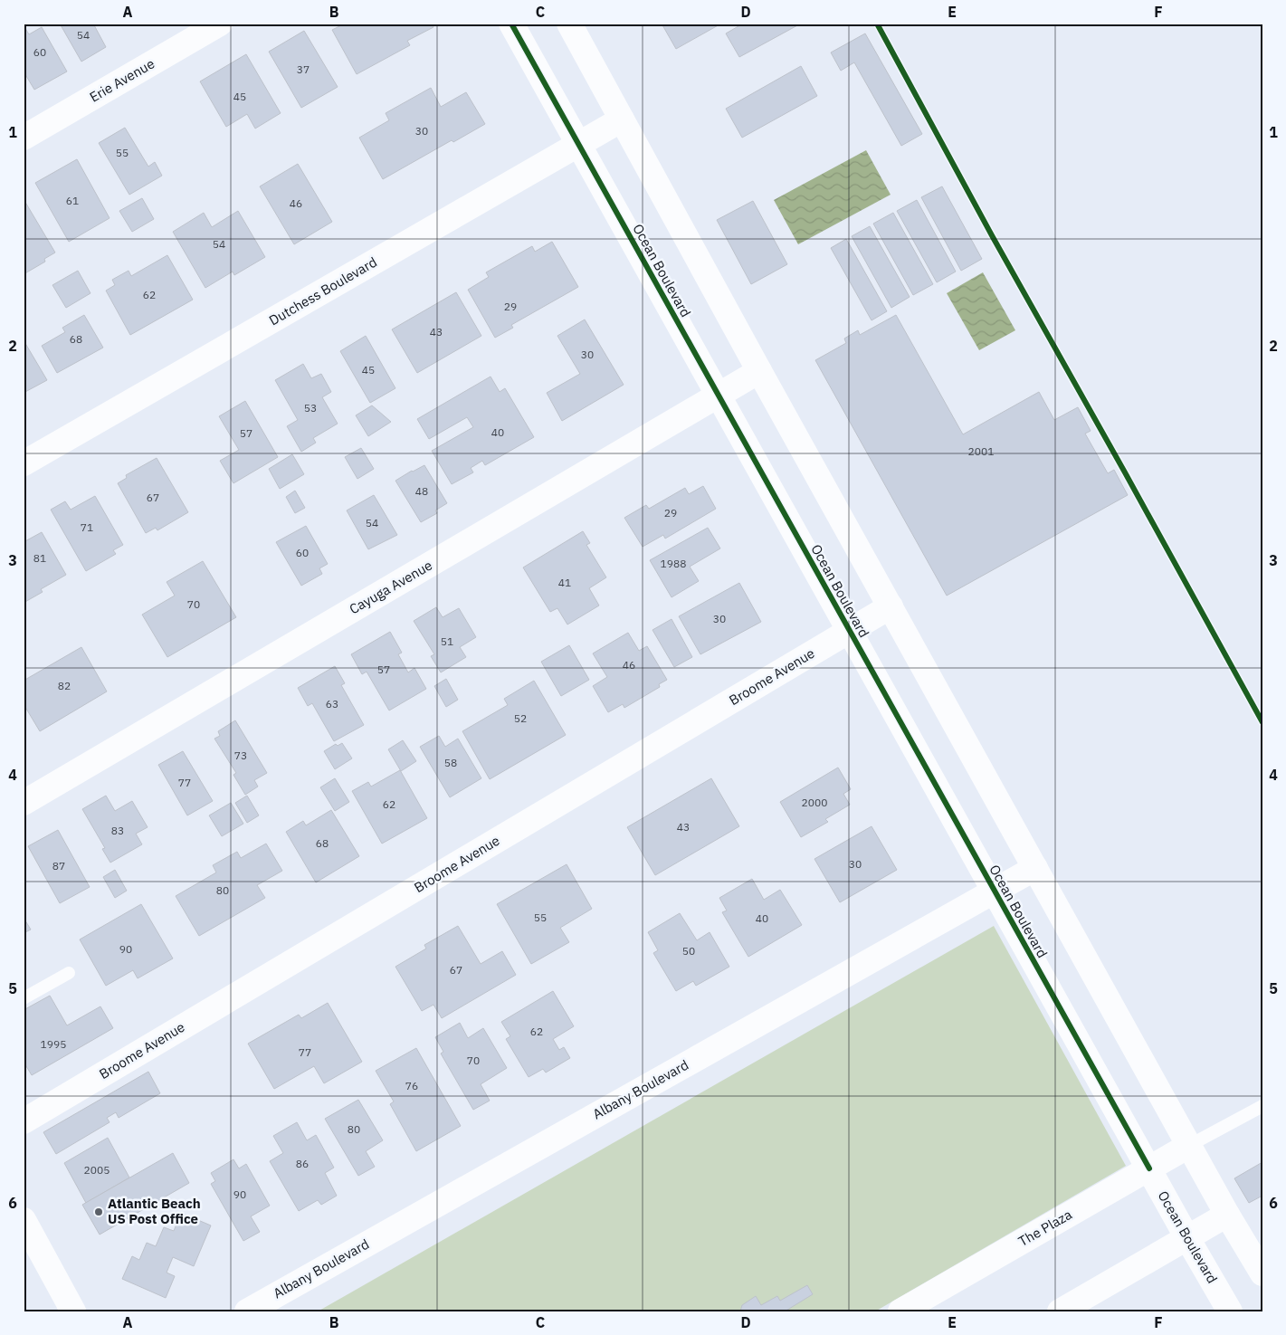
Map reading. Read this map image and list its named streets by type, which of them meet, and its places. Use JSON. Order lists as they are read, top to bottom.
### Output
{
  "streets": {
    "main road": [
      "Erie Avenue",
      "Ocean Boulevard",
      "Dutchess Boulevard",
      "Cayuga Avenue",
      "Broome Avenue",
      "Albany Boulevard",
      "The Plaza"
    ]
  },
  "crossings": [
    ["Ocean Boulevard", "Dutchess Boulevard"],
    ["Ocean Boulevard", "Cayuga Avenue"],
    ["Ocean Boulevard", "Broome Avenue"],
    ["Ocean Boulevard", "Albany Boulevard"],
    ["Ocean Boulevard", "The Plaza"]
  ],
  "places": ["Atlantic Beach US Post Office"],
  "house_numbers": [
    "54",
    "60",
    "37",
    "45",
    "30",
    "55",
    "61",
    "46",
    "54",
    "62",
    "29",
    "43",
    "68",
    "30",
    "45",
    "53",
    "40",
    "57",
    "2001",
    "48",
    "67",
    "29",
    "54",
    "71",
    "60",
    "81",
    "1988",
    "41",
    "70",
    "30",
    "51",
    "46",
    "57",
    "82",
    "63",
    "52",
    "73",
    "58",
    "77",
    "2000",
    "62",
    "43",
    "83",
    "68",
    "30",
    "87",
    "80",
    "55",
    "40",
    "90",
    "50",
    "67",
    "62",
    "1995",
    "77",
    "70",
    "76",
    "80",
    "86",
    "2005",
    "90"
  ],
  "grid": {
    "columns": [
      "A",
      "B",
      "C",
      "D",
      "E",
      "F"
    ],
    "rows": [
      "1",
      "2",
      "3",
      "4",
      "5",
      "6"
    ]
  }
}
